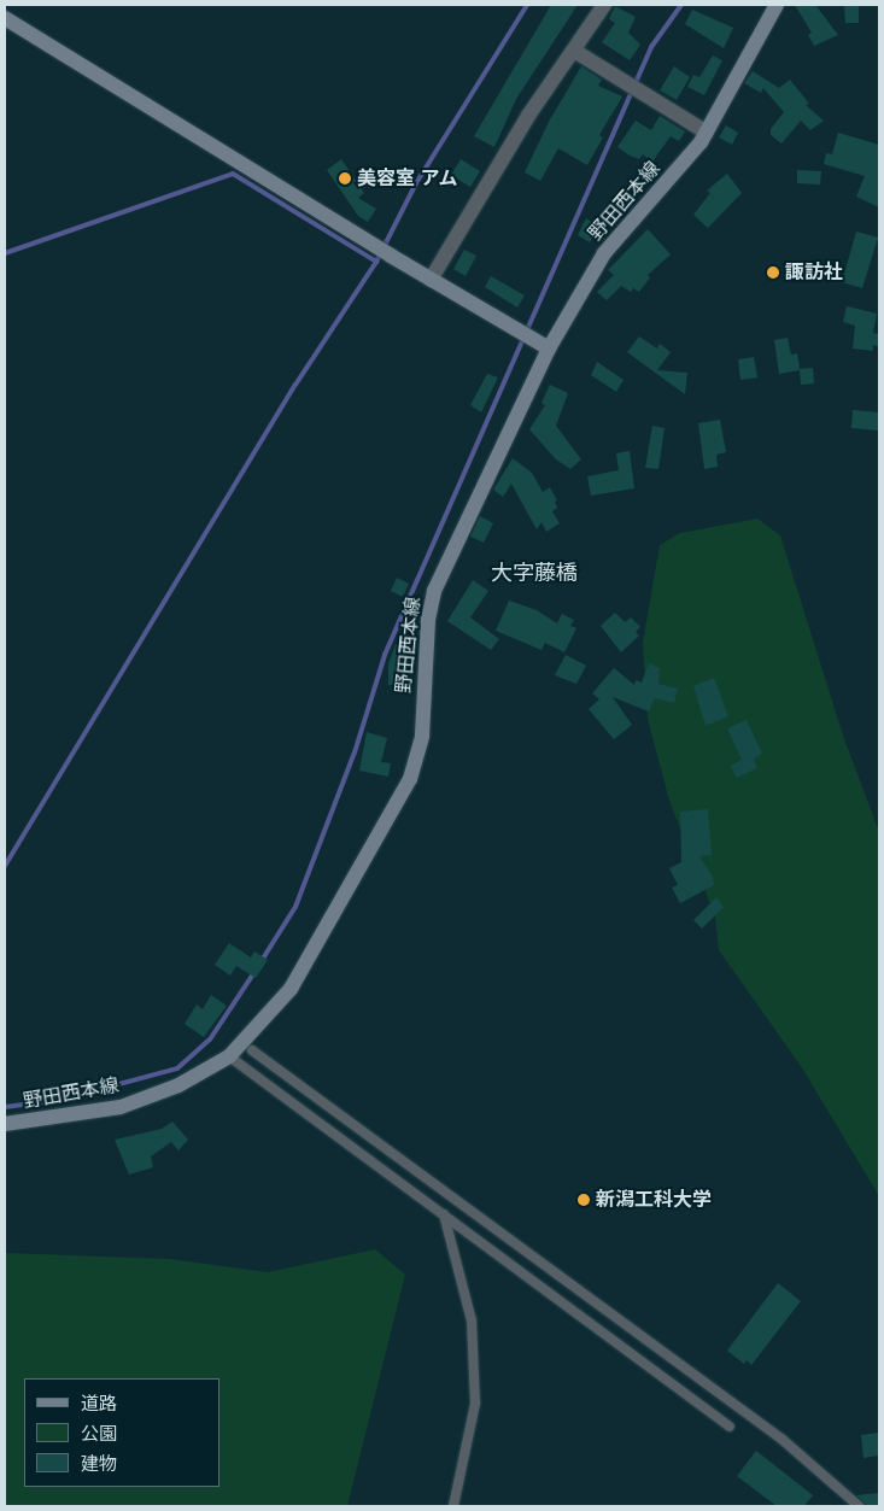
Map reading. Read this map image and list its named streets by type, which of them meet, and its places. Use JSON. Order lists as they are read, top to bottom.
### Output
{
  "streets": {
    "main road": ["野田西本線"]
  },
  "districts": ["大字藤橋"],
  "places": ["美容室 アム", "諏訪社", "新潟工科大学"],
  "legend": ["道路", "公園", "建物"]
}
